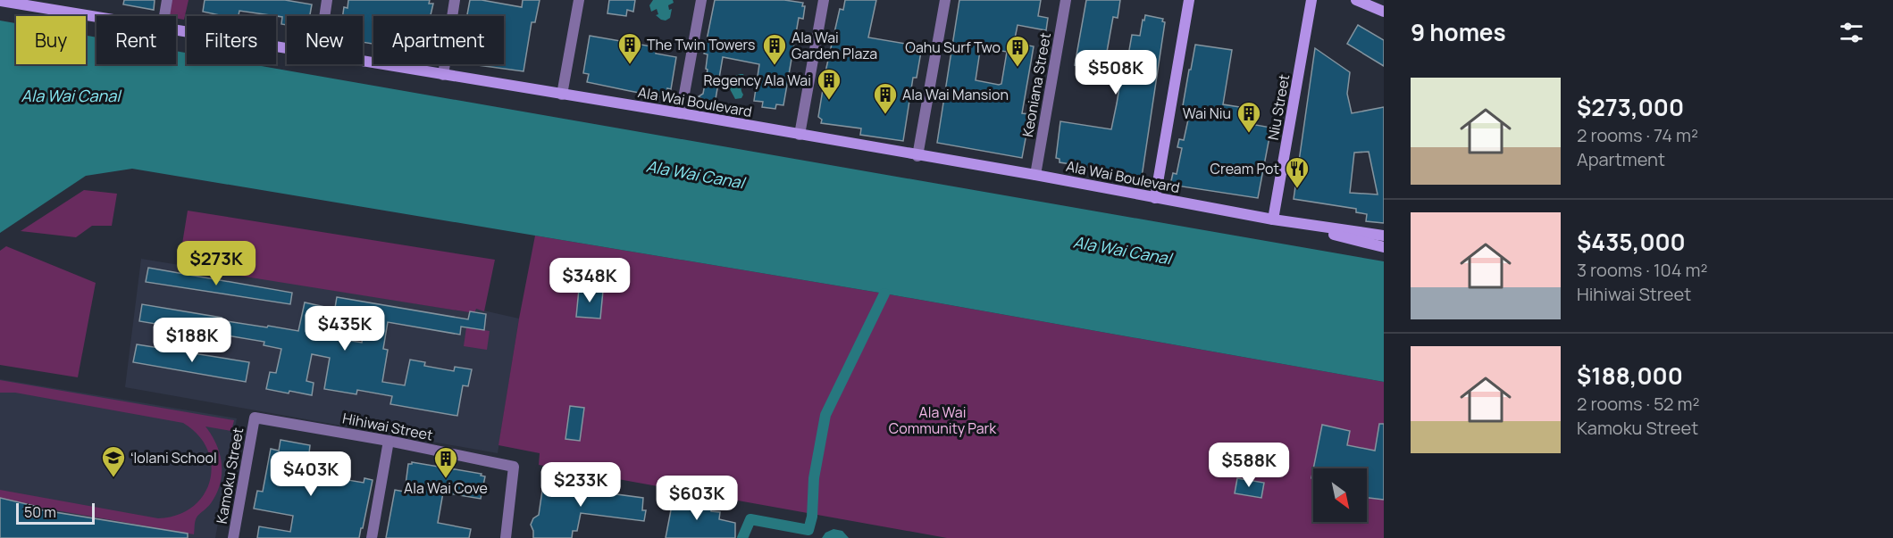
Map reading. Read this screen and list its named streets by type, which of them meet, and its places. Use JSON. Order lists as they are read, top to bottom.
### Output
{
  "streets": {
    "main road": ["Ala Wai Boulevard", "Niu Street"],
    "street": ["Keoniana Street", "Hihiwai Street", "Kamoku Street"]
  },
  "crossings": [
    ["Keoniana Street", "Ala Wai Boulevard"],
    ["Ala Wai Boulevard", "Niu Street"],
    ["Hihiwai Street", "Kamoku Street"]
  ],
  "water": ["Ala Wai Canal"],
  "parks": ["Ala Wai Community Park"],
  "places": {
    "building": [
      "The Twin Towers",
      "Ala Wai Garden Plaza",
      "Oahu Surf Two",
      "Regency Ala Wai",
      "Ala Wai Mansion",
      "Wai Niu",
      "Ala Wai Cove"
    ],
    "restaurant": ["Cream Pot"],
    "school or university": ["ʻIolani School"]
  },
  "scale_bar": "50 m",
  "north": "bottom right",
  "page": {
    "heading": "9 homes",
    "chip": [
      "Buy",
      "Rent",
      "Filters",
      "New",
      "Apartment"
    ],
    "price": [
      "$508K",
      "$273K",
      "$348K",
      "$435K",
      "$188K",
      "$588K",
      "$403K",
      "$233K",
      "$603K"
    ],
    "list": [
      {
        "name": "$273,000",
        "note": "2 rooms · 74 m² · Apartment"
      },
      {
        "name": "$435,000",
        "note": "3 rooms · 104 m² · Hihiwai Street"
      },
      {
        "name": "$188,000",
        "note": "2 rooms · 52 m² · Kamoku Street"
      }
    ],
    "scale": "50 m"
  }
}
